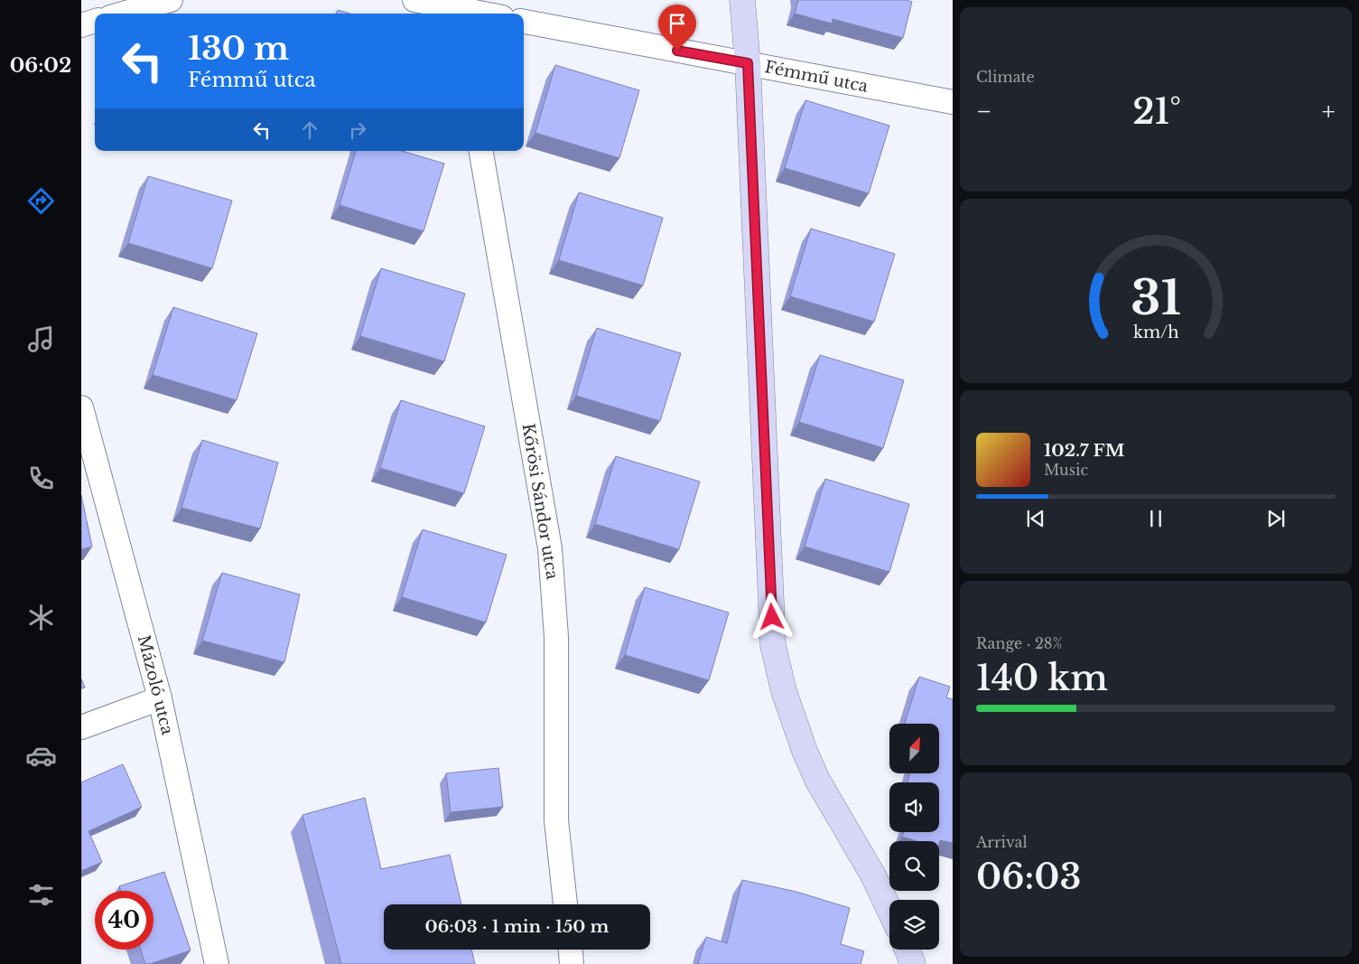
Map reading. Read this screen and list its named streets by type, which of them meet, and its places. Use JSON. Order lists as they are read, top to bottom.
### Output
{
  "streets": {
    "street": ["Fémmű utca", "Kőrösi Sándor utca", "Mázoló utca"]
  },
  "north": "top right",
  "page": {
    "tabs": "06:02",
    "tile": [
      "Climate",
      ["Range · 28%", "140 km"],
      ["Arrival", "06:03"]
    ],
    "turn": ["130 m", "Fémmű utca"],
    "heat": ["−", "21°", "+"],
    "song": ["102.7 FM", "Music"],
    "limit": "40",
    "trip": "06:03 · 1 min · 150 m",
    "gauge": ["31", "km/h"]
  }
}
